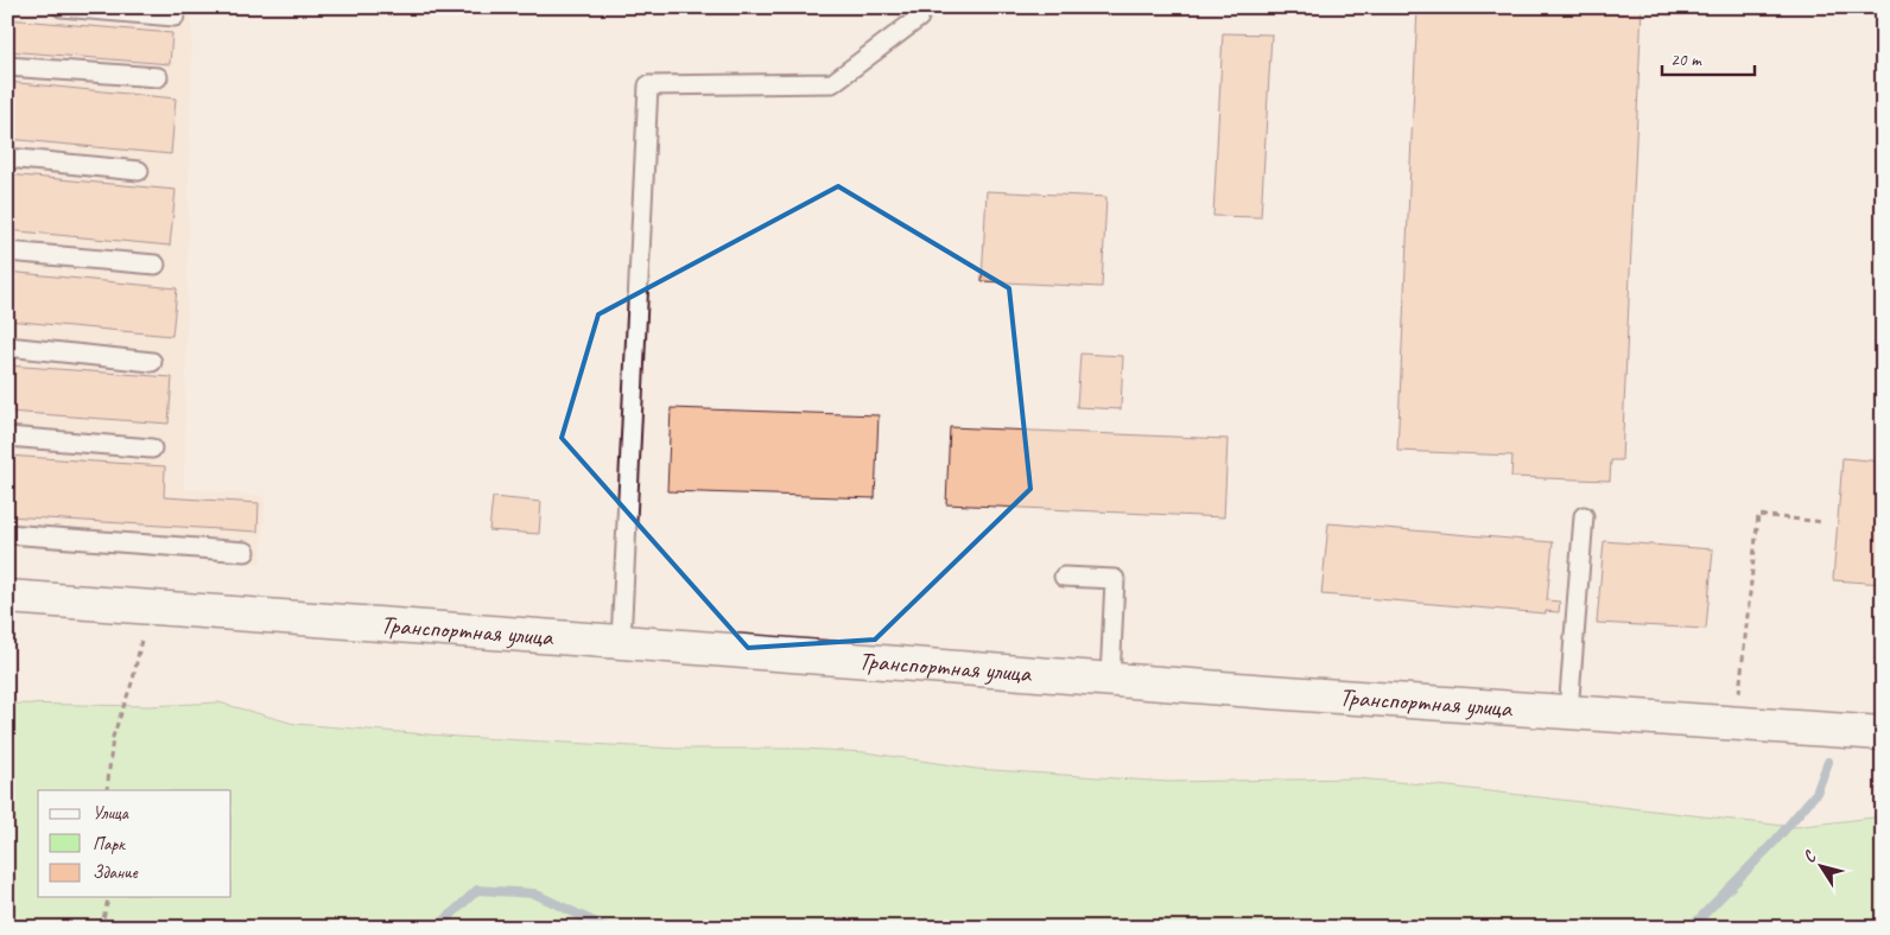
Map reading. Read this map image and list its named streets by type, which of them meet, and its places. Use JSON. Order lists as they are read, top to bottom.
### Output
{
  "streets": {
    "street": ["Транспортная улица"]
  },
  "legend": ["Улица", "Парк", "Здание"],
  "scale_bar": "20 m",
  "north": "top left"
}
